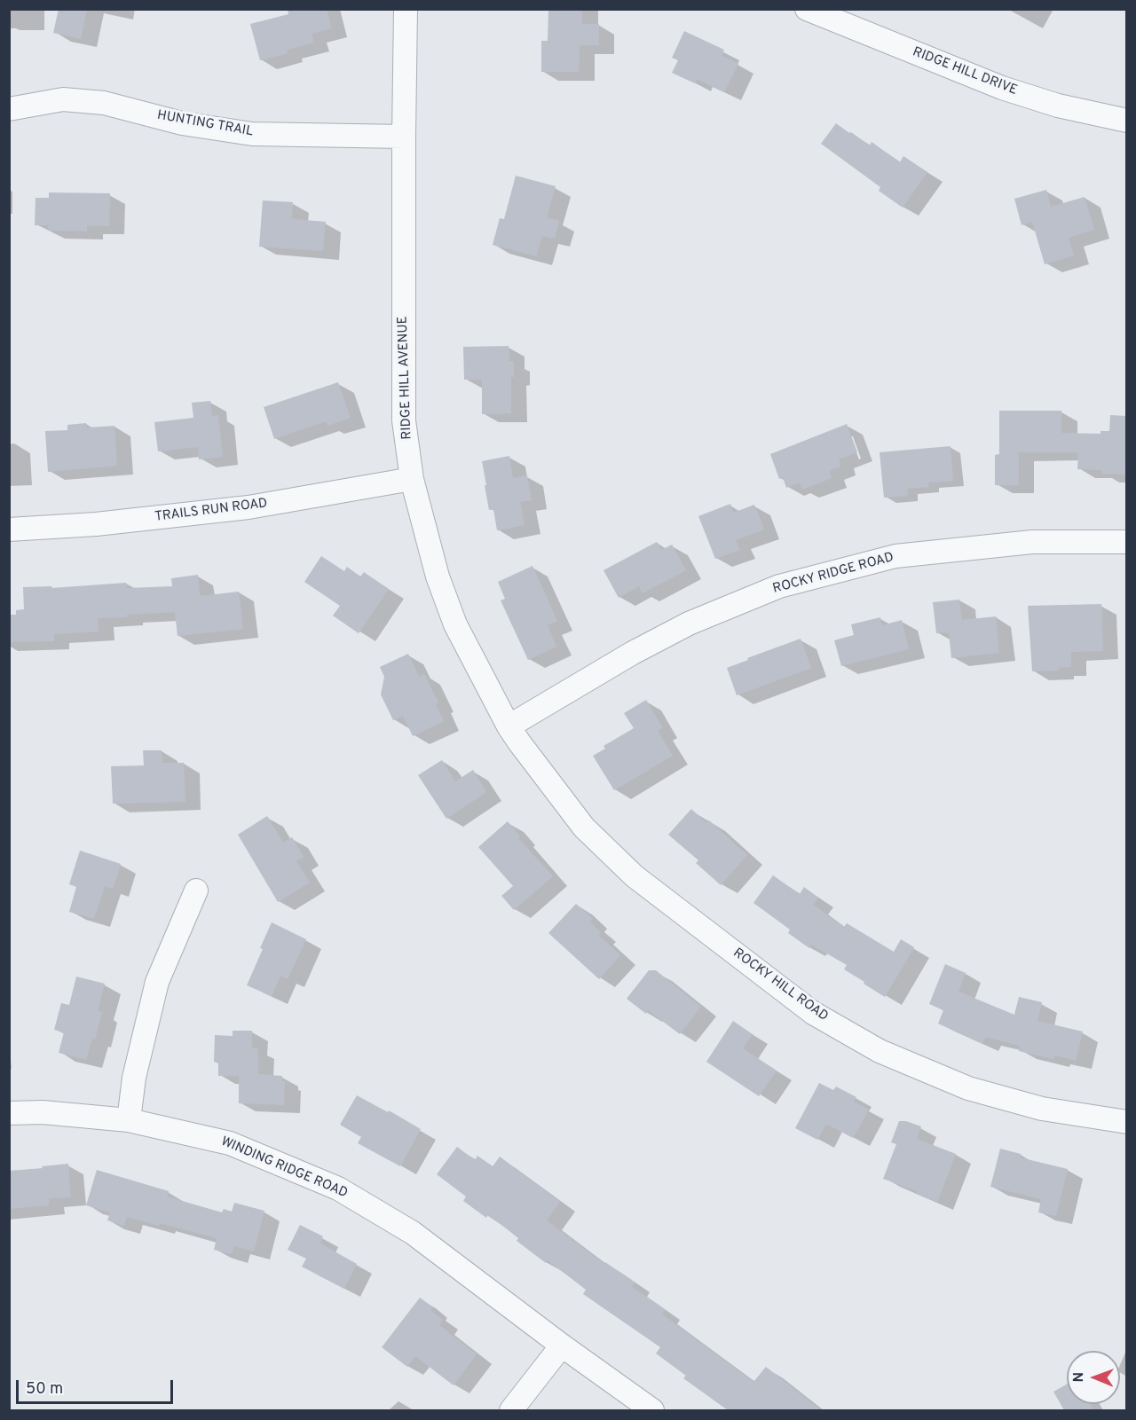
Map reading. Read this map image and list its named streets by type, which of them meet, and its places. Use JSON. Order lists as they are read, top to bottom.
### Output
{
  "streets": {
    "street": [
      "RIDGE HILL DRIVE",
      "HUNTING TRAIL",
      "RIDGE HILL AVENUE",
      "TRAILS RUN ROAD",
      "ROCKY RIDGE ROAD",
      "ROCKY HILL ROAD",
      "WINDING RIDGE ROAD"
    ]
  },
  "crossings": [
    ["HUNTING TRAIL", "RIDGE HILL AVENUE"],
    ["RIDGE HILL AVENUE", "TRAILS RUN ROAD"],
    ["RIDGE HILL AVENUE", "ROCKY RIDGE ROAD"],
    ["RIDGE HILL AVENUE", "ROCKY HILL ROAD"],
    ["ROCKY RIDGE ROAD", "ROCKY HILL ROAD"]
  ],
  "scale_bar": "50 m",
  "north": "left"
}
